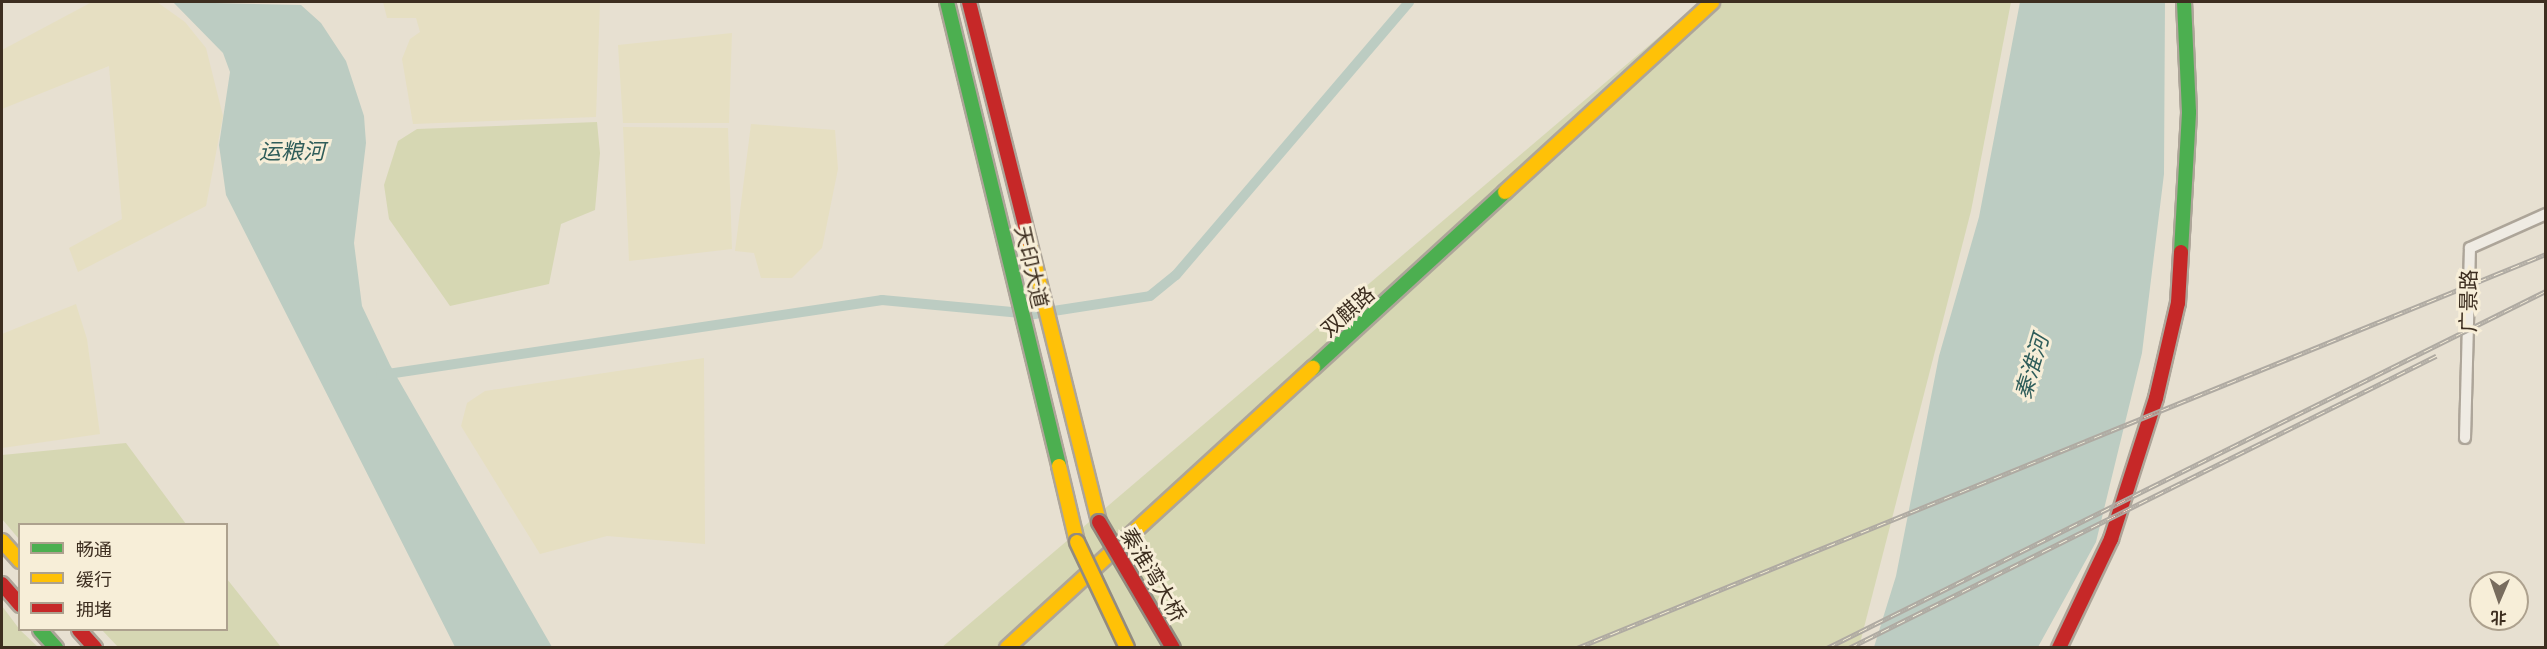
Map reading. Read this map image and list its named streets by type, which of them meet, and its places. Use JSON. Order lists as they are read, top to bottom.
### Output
{
  "streets": {
    "main road": ["天印大道", "双麒路", "秦淮湾大桥"],
    "street": ["广景路"]
  },
  "crossings": [
    ["天印大道", "秦淮湾大桥"]
  ],
  "water": ["运粮河", "秦淮河"],
  "legend": ["畅通", "缓行", "拥堵"],
  "north": "bottom"
}
